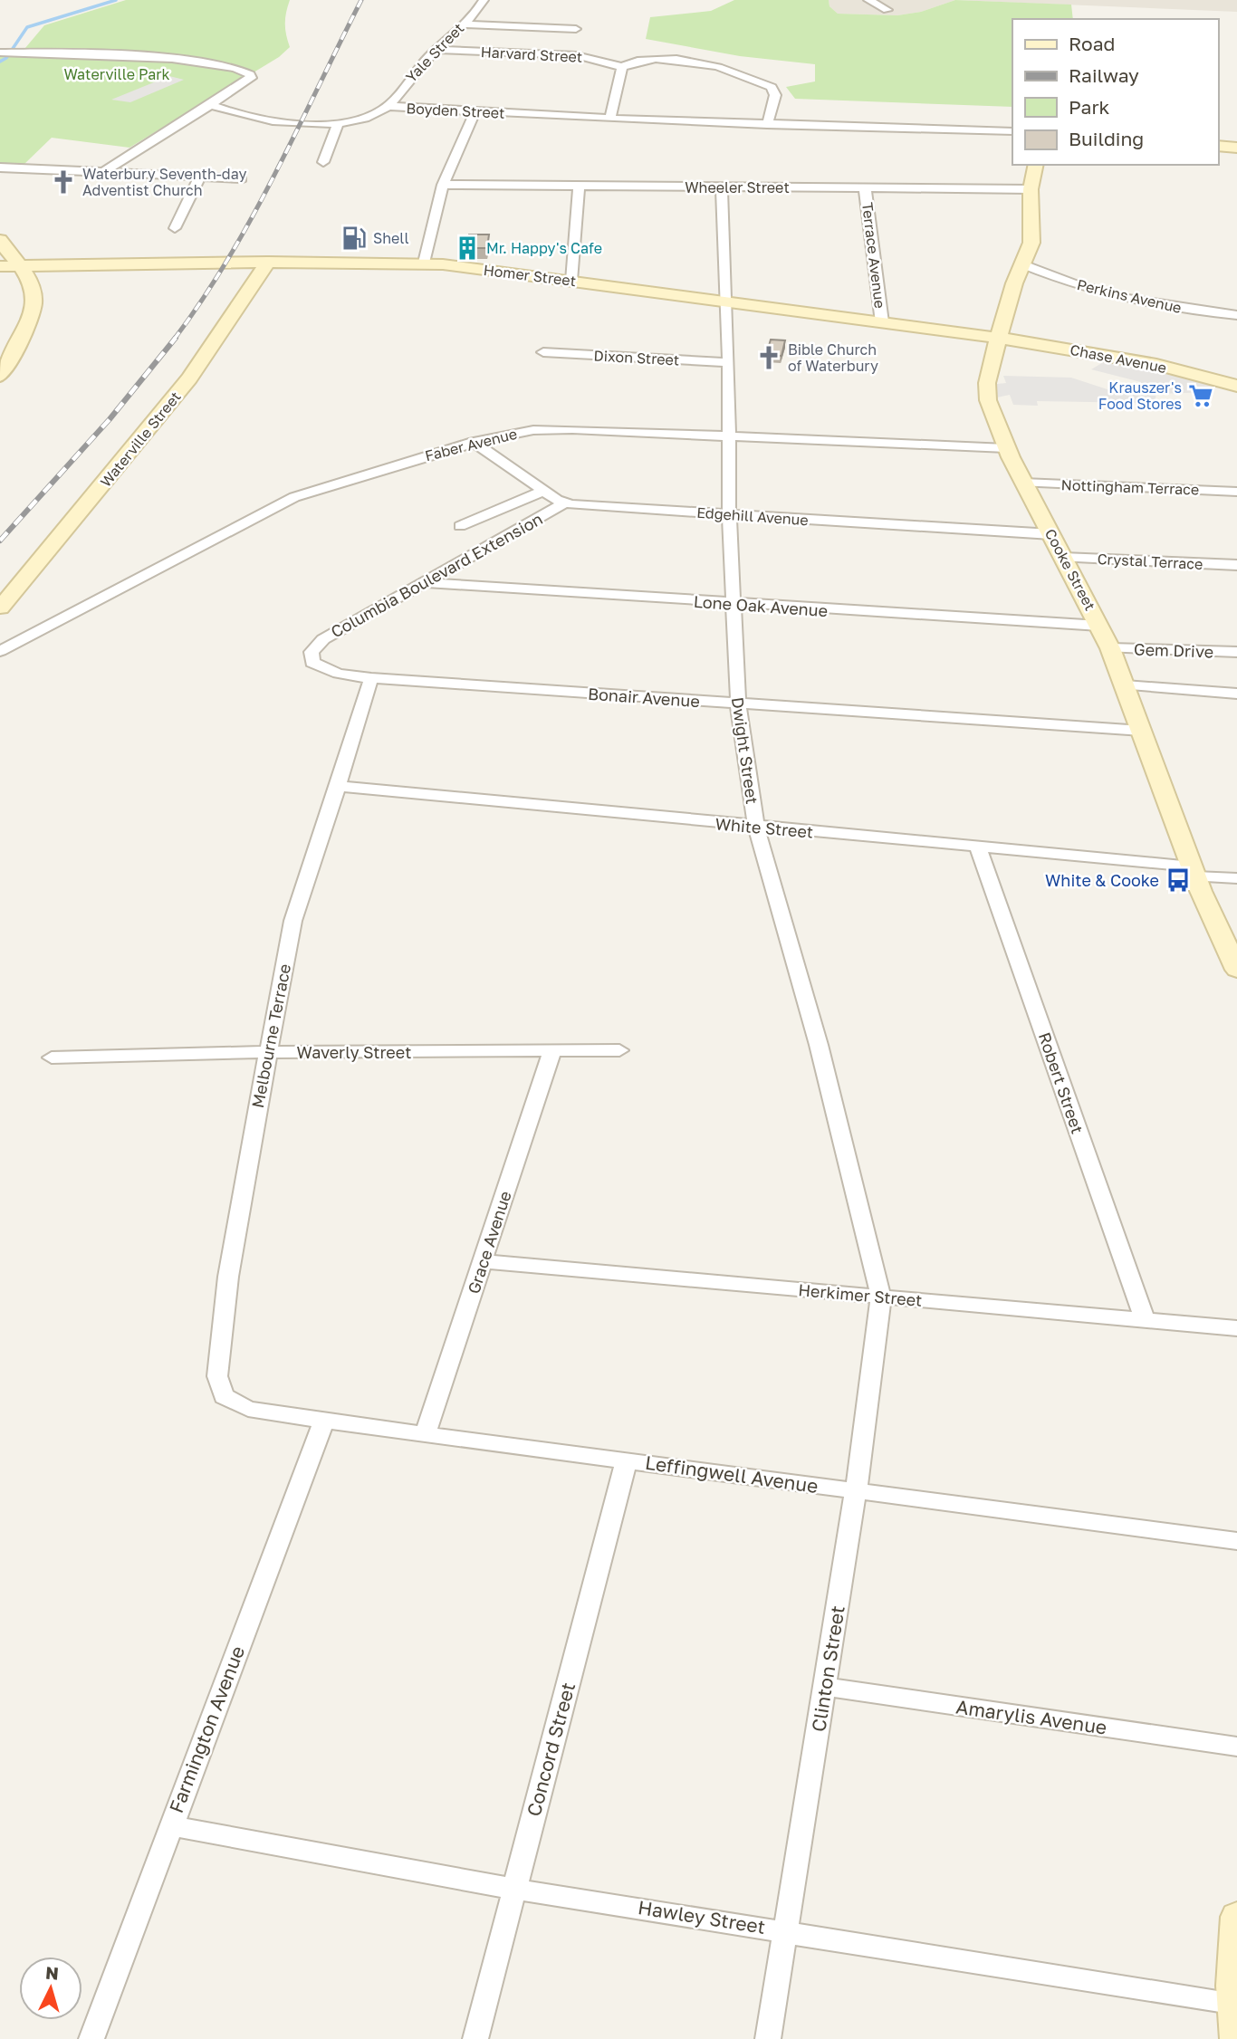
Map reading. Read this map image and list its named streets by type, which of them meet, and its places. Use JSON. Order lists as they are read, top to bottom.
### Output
{
  "streets": {
    "main road": [
      "Homer Street",
      "Chase Avenue",
      "Waterville Street",
      "Cooke Street"
    ],
    "street": [
      "Yale Street",
      "Harvard Street",
      "Boyden Street",
      "Wheeler Street",
      "Terrace Avenue",
      "Perkins Avenue",
      "Dixon Street",
      "Faber Avenue",
      "Nottingham Terrace",
      "Edgehill Avenue",
      "Crystal Terrace",
      "Columbia Boulevard Extension",
      "Lone Oak Avenue",
      "Gem Drive",
      "Bonair Avenue",
      "Dwight Street",
      "White Street",
      "Melbourne Terrace",
      "Waverly Street",
      "Robert Street",
      "Grace Avenue",
      "Herkimer Street",
      "Leffingwell Avenue",
      "Clinton Street",
      "Amarylis Avenue",
      "Farmington Avenue",
      "Concord Street",
      "Hawley Street"
    ]
  },
  "crossings": [
    ["Yale Street", "Harvard Street"],
    ["Yale Street", "Boyden Street"],
    ["Harvard Street", "Boyden Street"],
    ["Wheeler Street", "Terrace Avenue"],
    ["Wheeler Street", "Cooke Street"],
    ["Wheeler Street", "Dwight Street"],
    ["Terrace Avenue", "Homer Street"],
    ["Homer Street", "Chase Avenue"],
    ["Homer Street", "Waterville Street"],
    ["Homer Street", "Cooke Street"],
    ["Homer Street", "Dwight Street"],
    ["Perkins Avenue", "Cooke Street"],
    ["Dixon Street", "Dwight Street"],
    ["Chase Avenue", "Cooke Street"],
    ["Faber Avenue", "Edgehill Avenue"],
    ["Faber Avenue", "Cooke Street"],
    ["Faber Avenue", "Dwight Street"],
    ["Nottingham Terrace", "Cooke Street"],
    ["Edgehill Avenue", "Cooke Street"],
    ["Edgehill Avenue", "Columbia Boulevard Extension"],
    ["Edgehill Avenue", "Dwight Street"],
    ["Crystal Terrace", "Cooke Street"],
    ["Cooke Street", "Lone Oak Avenue"],
    ["Cooke Street", "Gem Drive"],
    ["Cooke Street", "Bonair Avenue"],
    ["Cooke Street", "White Street"],
    ["Columbia Boulevard Extension", "Lone Oak Avenue"],
    ["Columbia Boulevard Extension", "Bonair Avenue"],
    ["Lone Oak Avenue", "Dwight Street"],
    ["Bonair Avenue", "Dwight Street"],
    ["Bonair Avenue", "Melbourne Terrace"],
    ["Dwight Street", "White Street"],
    ["Dwight Street", "Herkimer Street"],
    ["Dwight Street", "Clinton Street"],
    ["White Street", "Melbourne Terrace"],
    ["White Street", "Robert Street"],
    ["Melbourne Terrace", "Waverly Street"],
    ["Melbourne Terrace", "Leffingwell Avenue"],
    ["Waverly Street", "Grace Avenue"],
    ["Robert Street", "Herkimer Street"],
    ["Grace Avenue", "Herkimer Street"],
    ["Grace Avenue", "Leffingwell Avenue"],
    ["Herkimer Street", "Clinton Street"],
    ["Leffingwell Avenue", "Clinton Street"],
    ["Leffingwell Avenue", "Farmington Avenue"],
    ["Leffingwell Avenue", "Concord Street"],
    ["Clinton Street", "Amarylis Avenue"],
    ["Clinton Street", "Hawley Street"],
    ["Farmington Avenue", "Hawley Street"],
    ["Concord Street", "Hawley Street"]
  ],
  "parks": ["Waterville Park"],
  "places": {
    "church": ["Waterbury Seventh-day Adventist Church", "Bible Church of Waterbury"],
    "fuel station": ["Shell"],
    "building": ["Mr. Happy's Cafe"],
    "supermarket": ["Krauszer's Food Stores"],
    "bus stop": ["White & Cooke"]
  },
  "legend": [
    "Road",
    "Railway",
    "Park",
    "Building"
  ],
  "north": "top"
}
